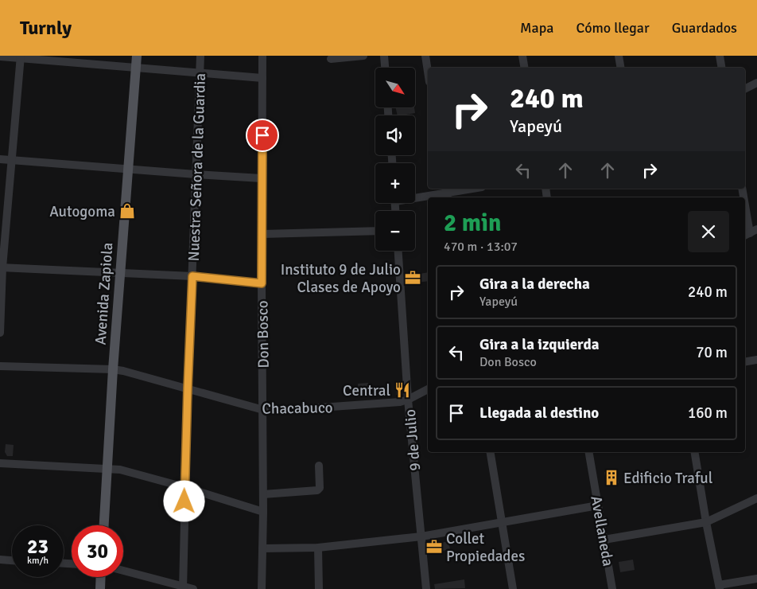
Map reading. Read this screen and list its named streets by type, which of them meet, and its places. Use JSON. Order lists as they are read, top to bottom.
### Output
{
  "streets": {
    "main road": ["Avenida Zapiola"],
    "street": [
      "Nuestra Señora de la Guardia",
      "Don Bosco",
      "Chacabuco",
      "9 de Julio",
      "Avellaneda"
    ]
  },
  "crossings": [
    ["Nuestra Señora de la Guardia", "Chacabuco"],
    ["Avenida Zapiola", "Chacabuco"],
    ["Don Bosco", "Chacabuco"],
    ["Chacabuco", "9 de Julio"]
  ],
  "places": {
    "shop": ["Autogoma"],
    "office": ["Instituto 9 de Julio Clases de Apoyo", "Collet Propiedades"],
    "restaurant": ["Central"],
    "building": ["Edificio Traful"]
  },
  "north": "bottom right",
  "page": {
    "header": "Turnly",
    "nav": ["Mapa", "Cómo llegar", "Guardados"],
    "map_buttons": ["+", "−"],
    "turn": ["240 m", "Yapeyú"],
    "heading": ["2 min", "470 m · 13:07"],
    "list": [
      {
        "name": "Gira a la derecha",
        "note": "Yapeyú",
        "value": "240 m"
      },
      {
        "name": "Gira a la izquierda",
        "note": "Don Bosco",
        "value": "70 m"
      },
      {
        "name": "Llegada al destino",
        "value": "160 m"
      }
    ],
    "speed": "23 km/h",
    "limit": "30"
  }
}
